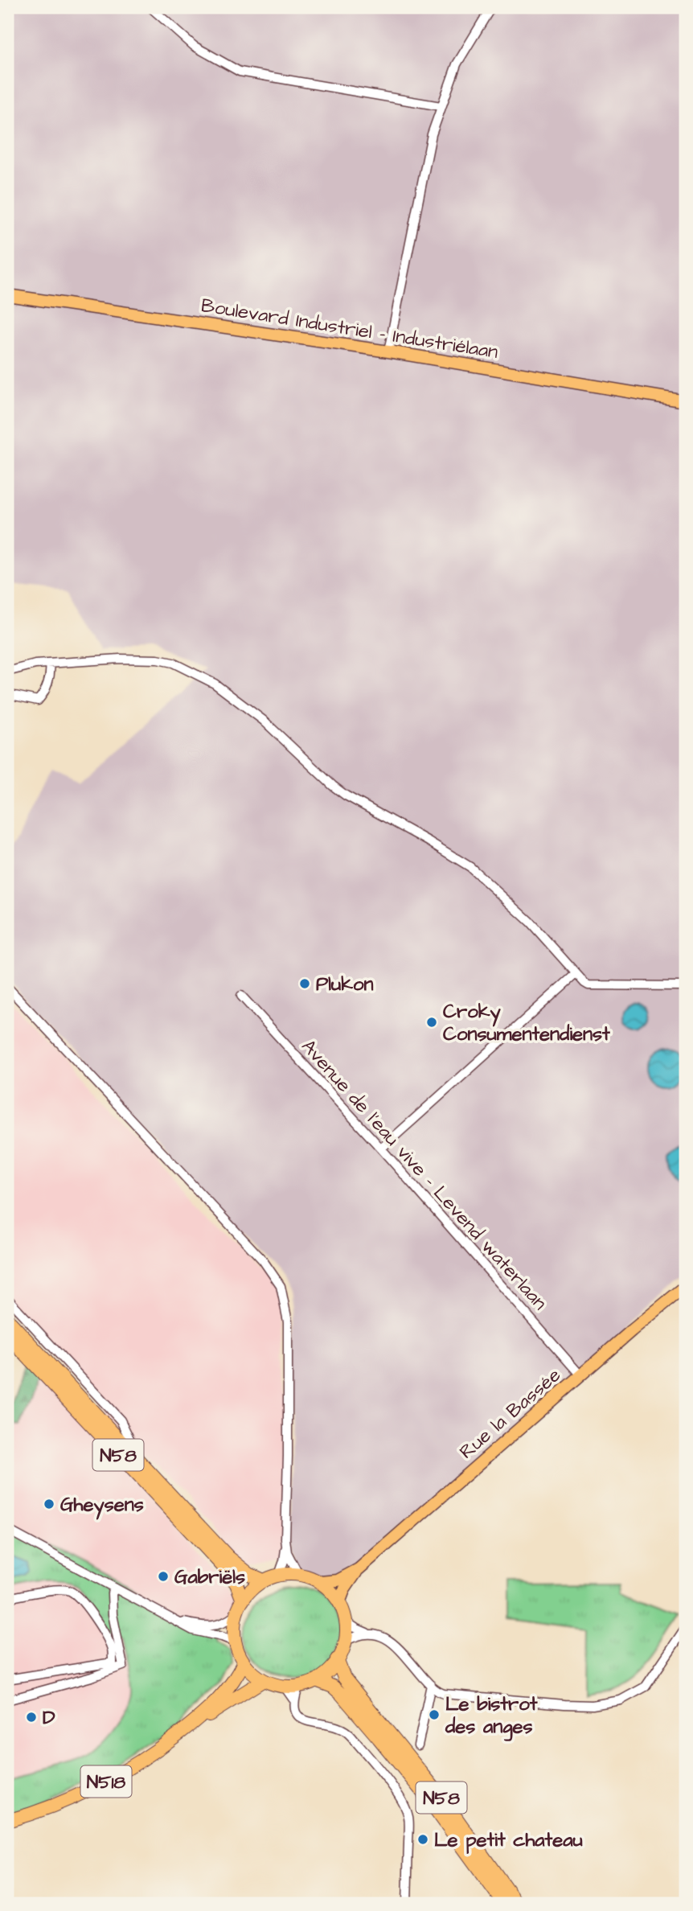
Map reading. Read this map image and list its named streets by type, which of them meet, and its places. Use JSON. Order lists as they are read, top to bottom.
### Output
{
  "streets": {
    "highway": ["N58", "N518"],
    "main road": ["Boulevard Industriel - Industriélaan", "Rue la Bassée"],
    "street": ["Avenue de l'eau vive - Levend waterlaan"]
  },
  "crossings": [
    ["Avenue de l'eau vive - Levend waterlaan", "Rue la Bassée"],
    ["Rue la Bassée", "N58"],
    ["Rue la Bassée", "N518"],
    ["N58", "N518"]
  ],
  "places": [
    "Plukon",
    "Croky Consumentendienst",
    "Gheysens",
    "Gabriëls",
    "Le bistrot des anges",
    "D",
    "Le petit chateau"
  ]
}
